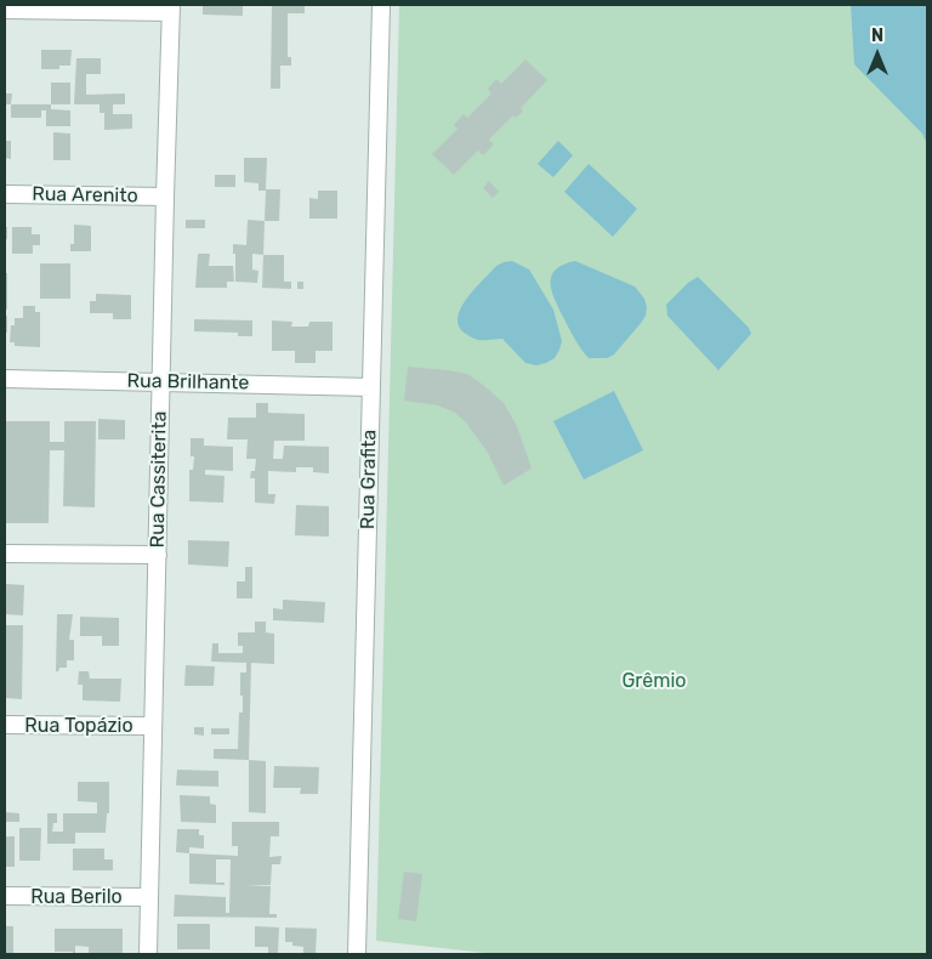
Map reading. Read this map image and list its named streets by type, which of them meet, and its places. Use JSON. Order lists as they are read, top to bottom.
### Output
{
  "streets": {
    "street": [
      "Rua Arenito",
      "Rua Brilhante",
      "Rua Cassiterita",
      "Rua Grafita",
      "Rua Topázio",
      "Rua Berilo"
    ]
  },
  "crossings": [
    ["Rua Arenito", "Rua Cassiterita"],
    ["Rua Brilhante", "Rua Cassiterita"],
    ["Rua Brilhante", "Rua Grafita"],
    ["Rua Cassiterita", "Rua Topázio"],
    ["Rua Cassiterita", "Rua Berilo"]
  ],
  "parks": ["Grêmio"],
  "north": "top"
}
